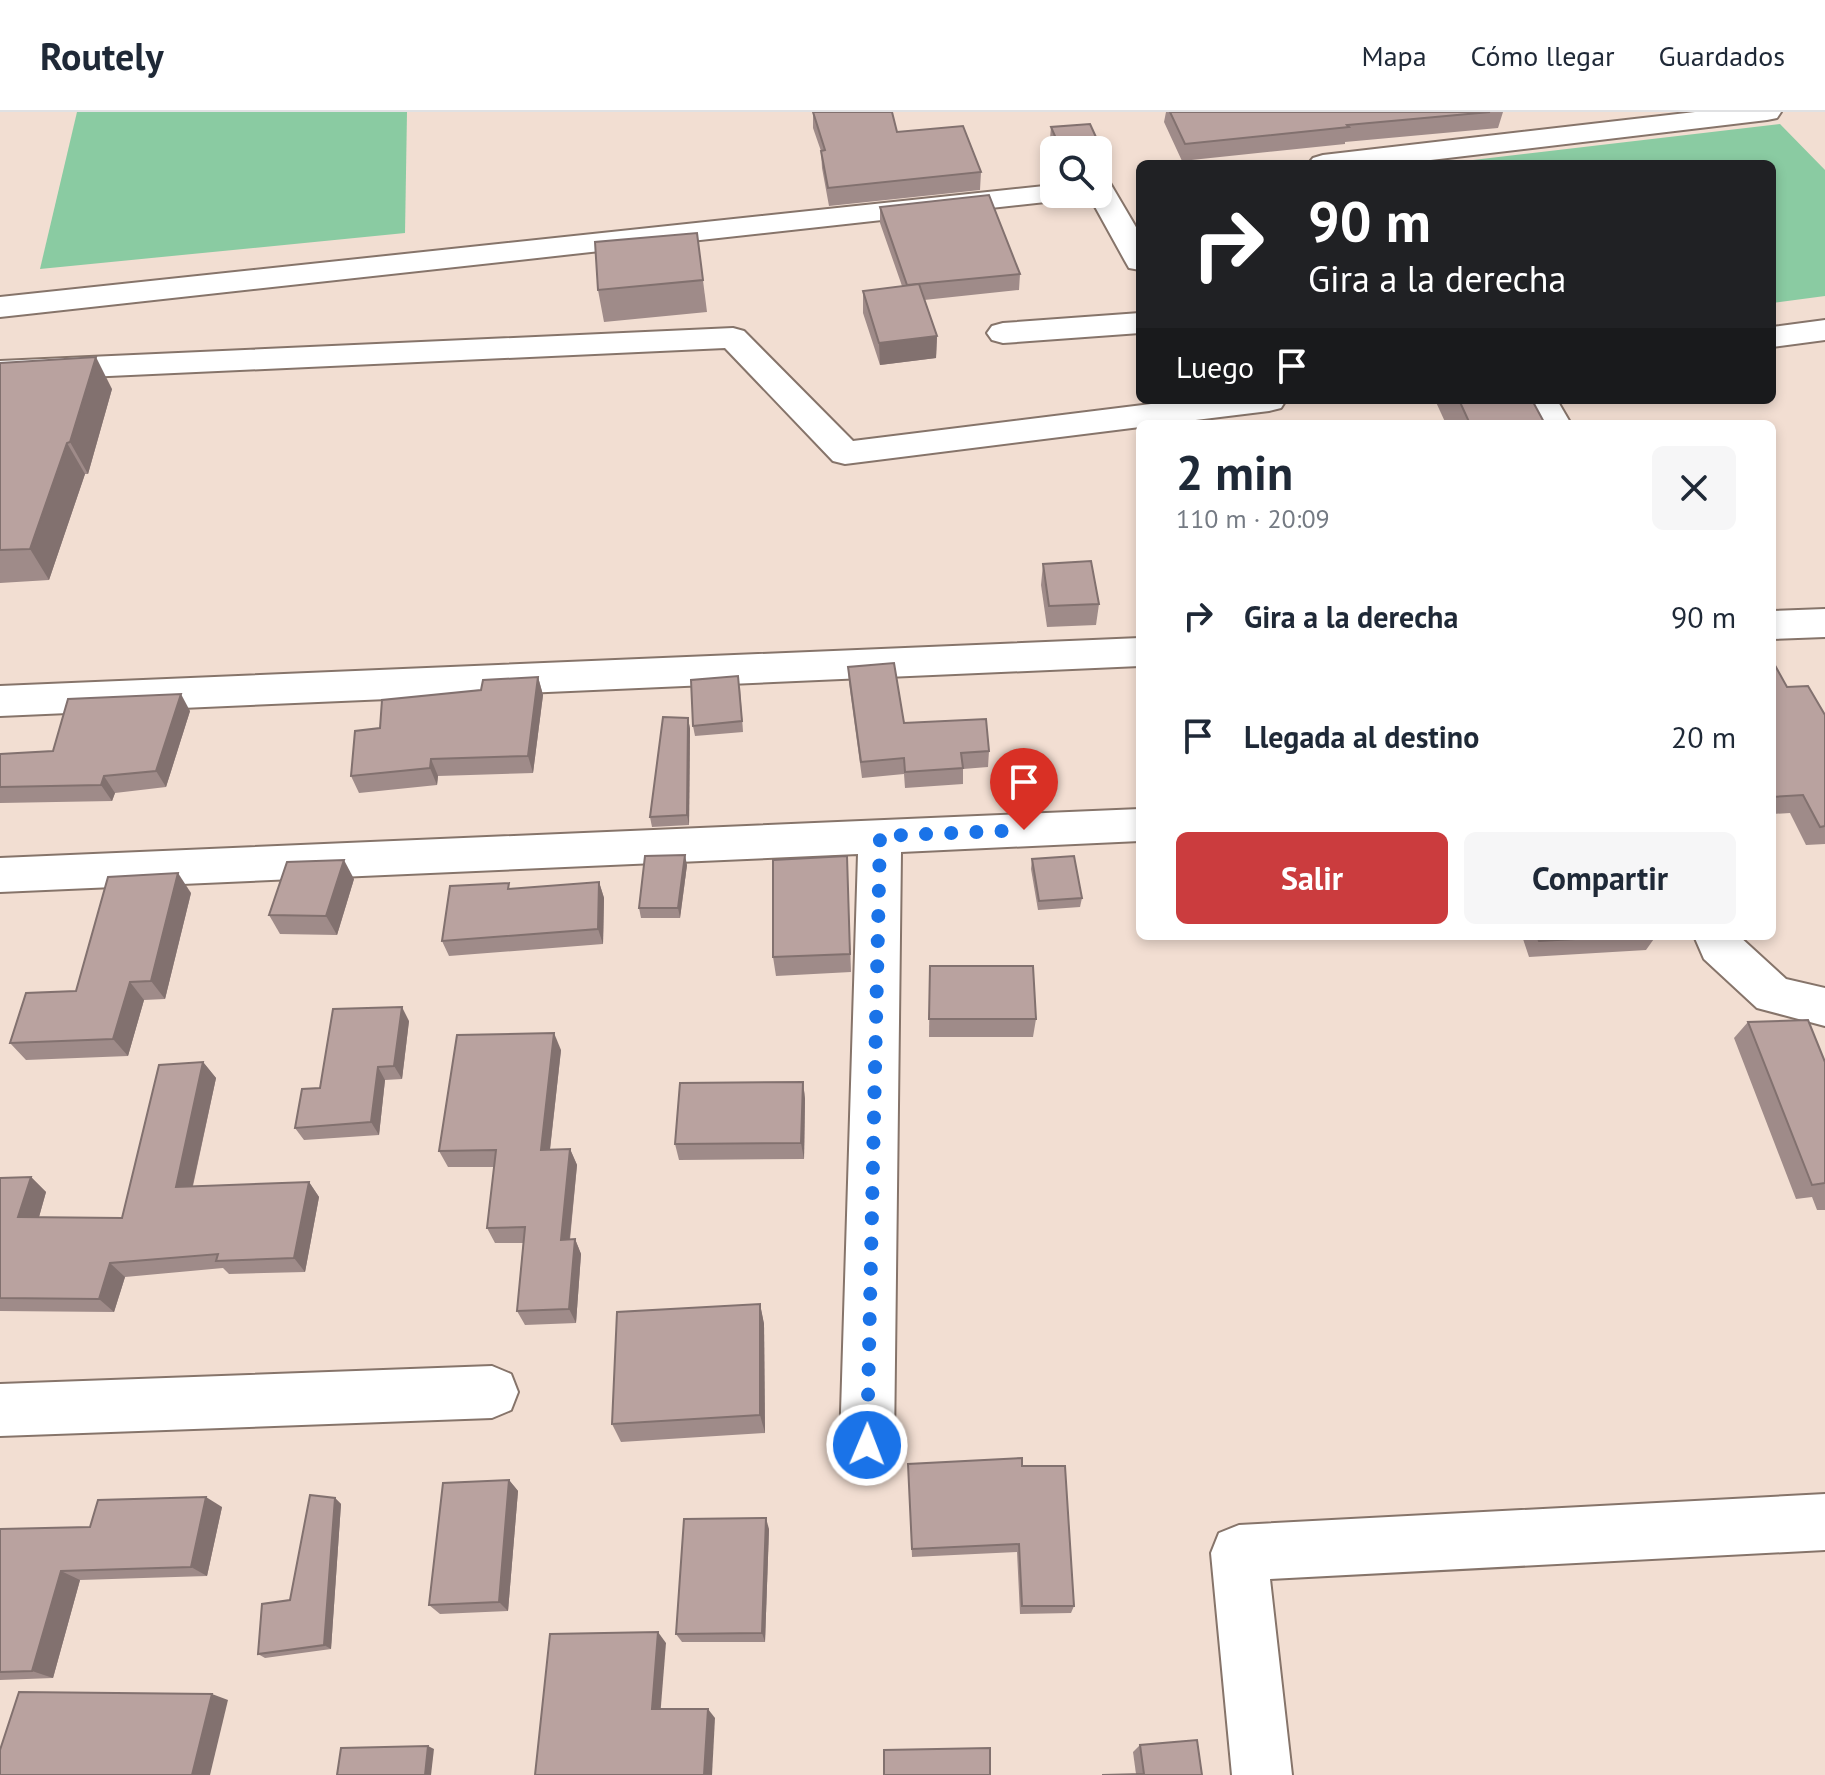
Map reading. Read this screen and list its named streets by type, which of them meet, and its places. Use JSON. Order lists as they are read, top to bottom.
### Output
{
  "page": {
    "header": "Routely",
    "nav": ["Mapa", "Cómo llegar", "Guardados"],
    "turn": ["90 m", "Gira a la derecha"],
    "then": "Luego",
    "heading": ["2 min", "110 m · 20:09"],
    "list": [
      {
        "name": "Gira a la derecha",
        "value": "90 m"
      },
      {
        "name": "Llegada al destino",
        "value": "20 m"
      }
    ],
    "buttons": ["Salir", "Compartir"]
  }
}
